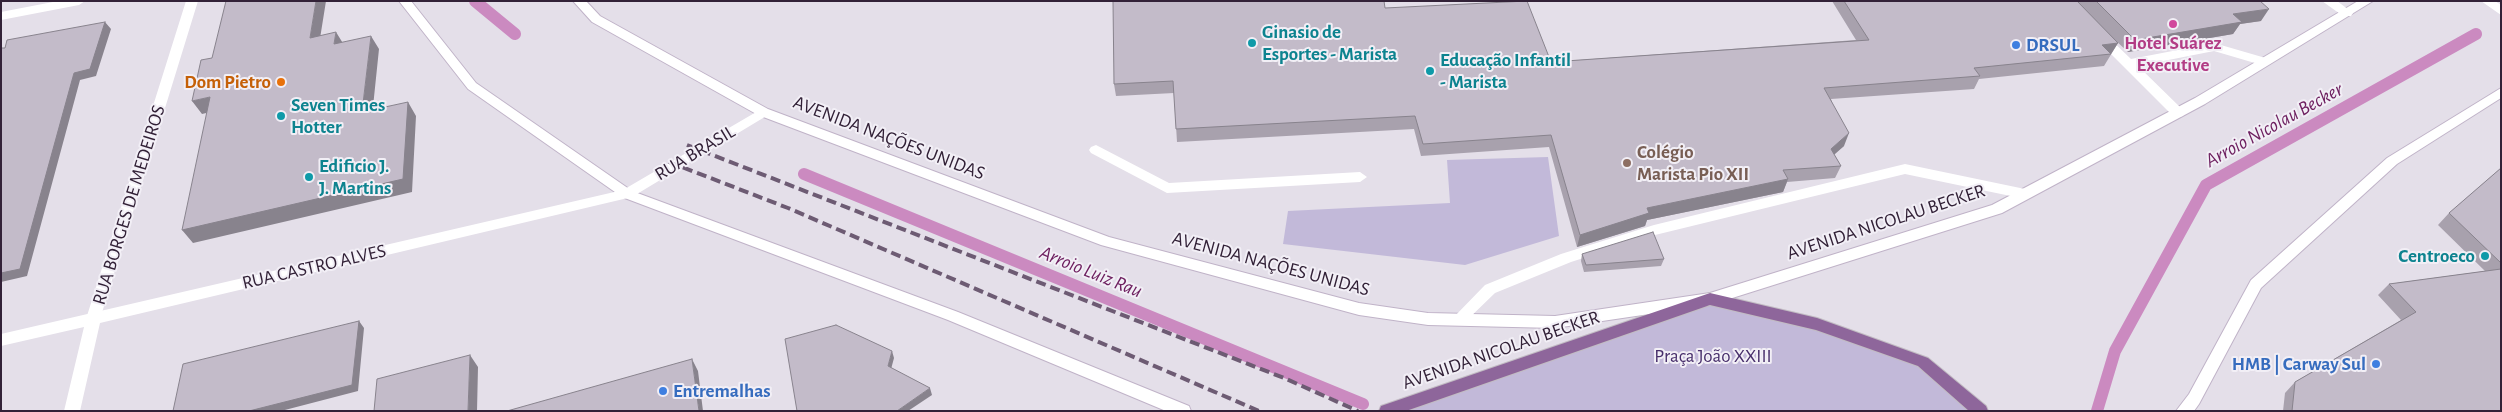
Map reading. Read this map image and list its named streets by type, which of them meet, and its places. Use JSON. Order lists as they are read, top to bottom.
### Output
{
  "streets": {
    "main road": [
      "AVENIDA NAÇÕES UNIDAS",
      "RUA BRASIL",
      "RUA BORGES DE MEDEIROS",
      "AVENIDA NICOLAU BECKER",
      "RUA CASTRO ALVES"
    ]
  },
  "crossings": [
    ["AVENIDA NAÇÕES UNIDAS", "RUA BRASIL"],
    ["AVENIDA NAÇÕES UNIDAS", "AVENIDA NICOLAU BECKER"],
    ["RUA BRASIL", "RUA CASTRO ALVES"],
    ["RUA BORGES DE MEDEIROS", "RUA CASTRO ALVES"]
  ],
  "water": ["Arroio Nicolau Becker", "Arroio Luiz Rau"],
  "parks": ["Praça João XXIII"],
  "places": [
    "Hotel Suárez Executive",
    "Ginasio de Esportes - Marista",
    "DRSUL",
    "Educação Infantil - Marista",
    "Dom Pietro",
    "Seven Times Hotter",
    "Colégio Marista Pio XII",
    "Edificio J. J. Martins",
    "Centroeco",
    "HMB | Carway Sul",
    "Entremalhas"
  ]
}
